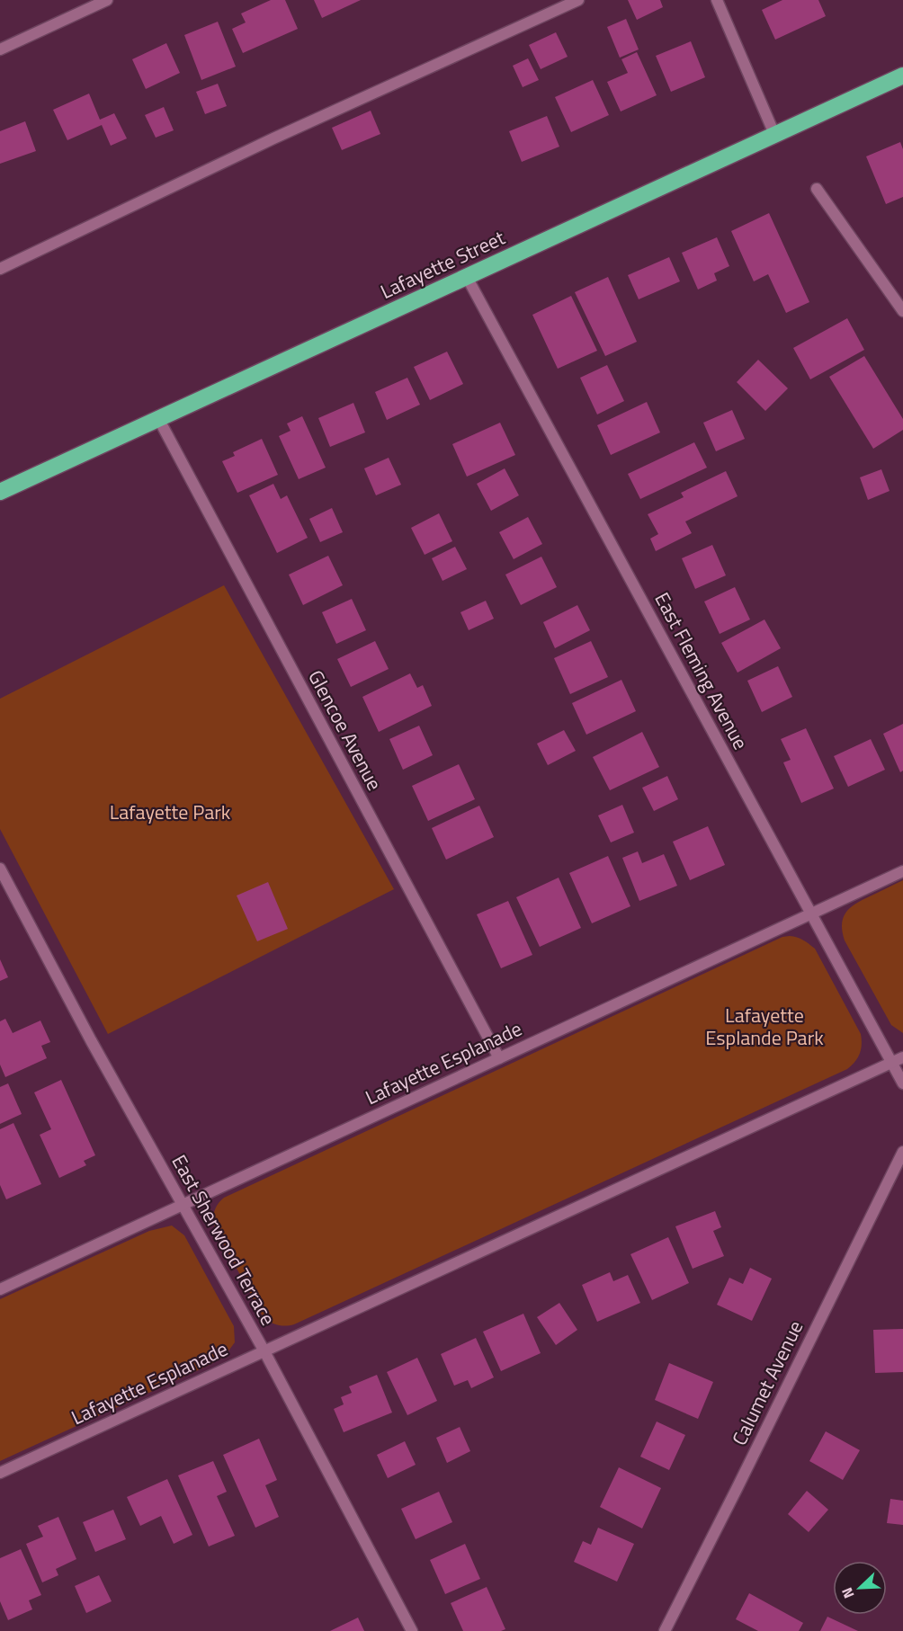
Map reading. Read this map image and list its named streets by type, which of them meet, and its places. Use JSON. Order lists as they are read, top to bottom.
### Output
{
  "streets": {
    "highway": ["Lafayette Street"],
    "street": [
      "East Fleming Avenue",
      "Glencoe Avenue",
      "Lafayette Esplanade",
      "East Sherwood Terrace",
      "Calumet Avenue"
    ]
  },
  "crossings": [
    ["Lafayette Street", "East Fleming Avenue"],
    ["Lafayette Street", "Glencoe Avenue"],
    ["East Fleming Avenue", "Lafayette Esplanade"],
    ["Glencoe Avenue", "Lafayette Esplanade"],
    ["Lafayette Esplanade", "East Sherwood Terrace"]
  ],
  "parks": ["Lafayette Park", "Lafayette Esplande Park"],
  "north": "bottom left"
}
